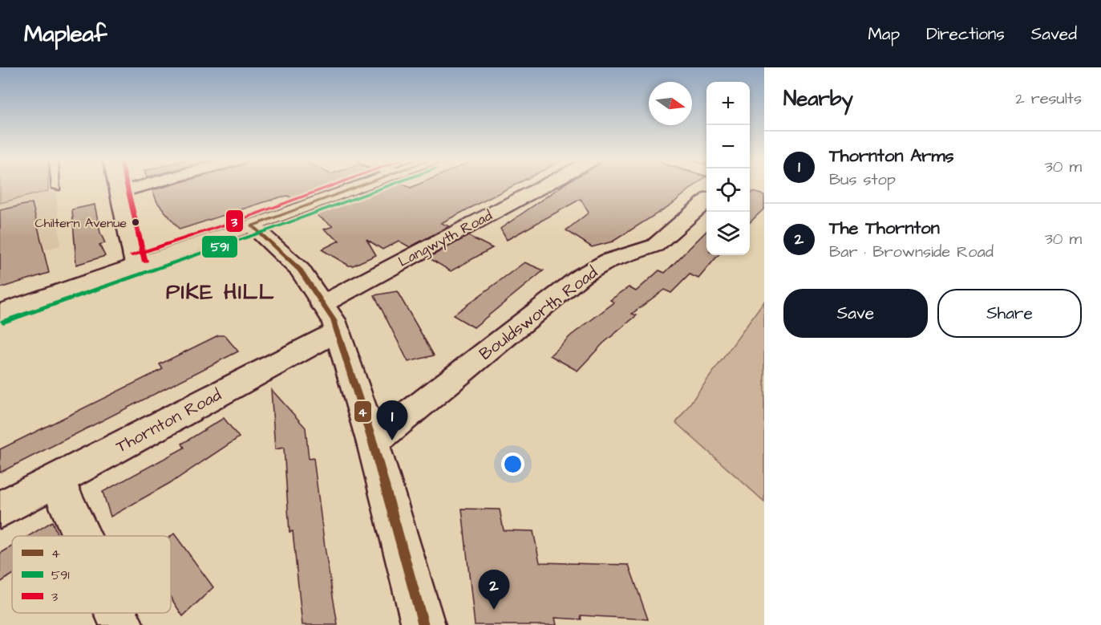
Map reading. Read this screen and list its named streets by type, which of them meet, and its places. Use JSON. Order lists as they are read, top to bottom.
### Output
{
  "streets": {
    "street": ["Langwyth Road", "Bouldsworth Road", "Thornton Road"]
  },
  "districts": ["PIKE HILL"],
  "places": ["Chiltern Avenue"],
  "lines": ["transit line 4", "transit line 591", "transit line 3"],
  "legend": ["4", "591", "3"],
  "north": "right",
  "page": {
    "header": "Mapleaf",
    "nav": ["Map", "Directions", "Saved"],
    "heading": ["Nearby", "2 results"],
    "map_buttons": ["+", "−"],
    "list": [
      {
        "mark": "1",
        "name": "Thornton Arms",
        "note": "Bus stop",
        "value": "30 m"
      },
      {
        "mark": "2",
        "name": "The Thornton",
        "note": "Bar · Brownside Road",
        "value": "30 m"
      }
    ],
    "buttons": ["Save", "Share"],
    "pins": ["1", "2"]
  }
}
